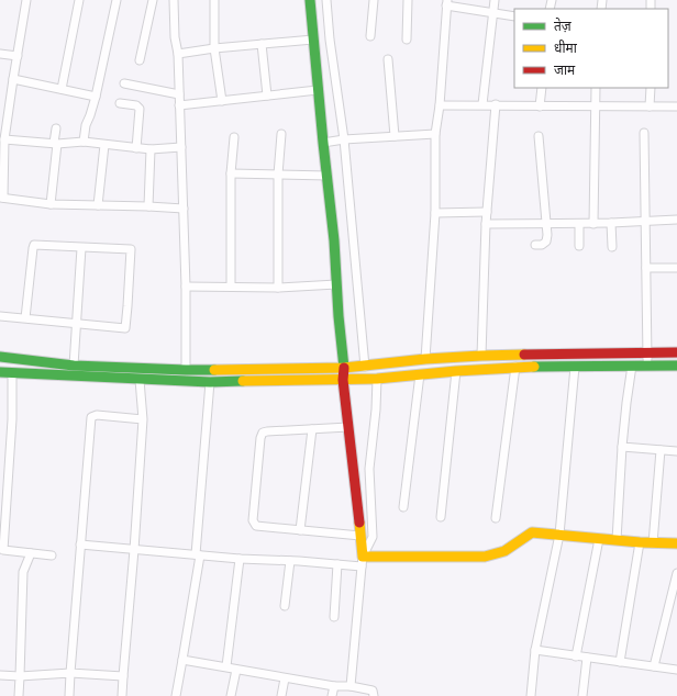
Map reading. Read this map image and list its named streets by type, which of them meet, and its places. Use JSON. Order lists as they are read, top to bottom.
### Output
{
  "legend": ["तेज़", "धीमा", "जाम"]
}
